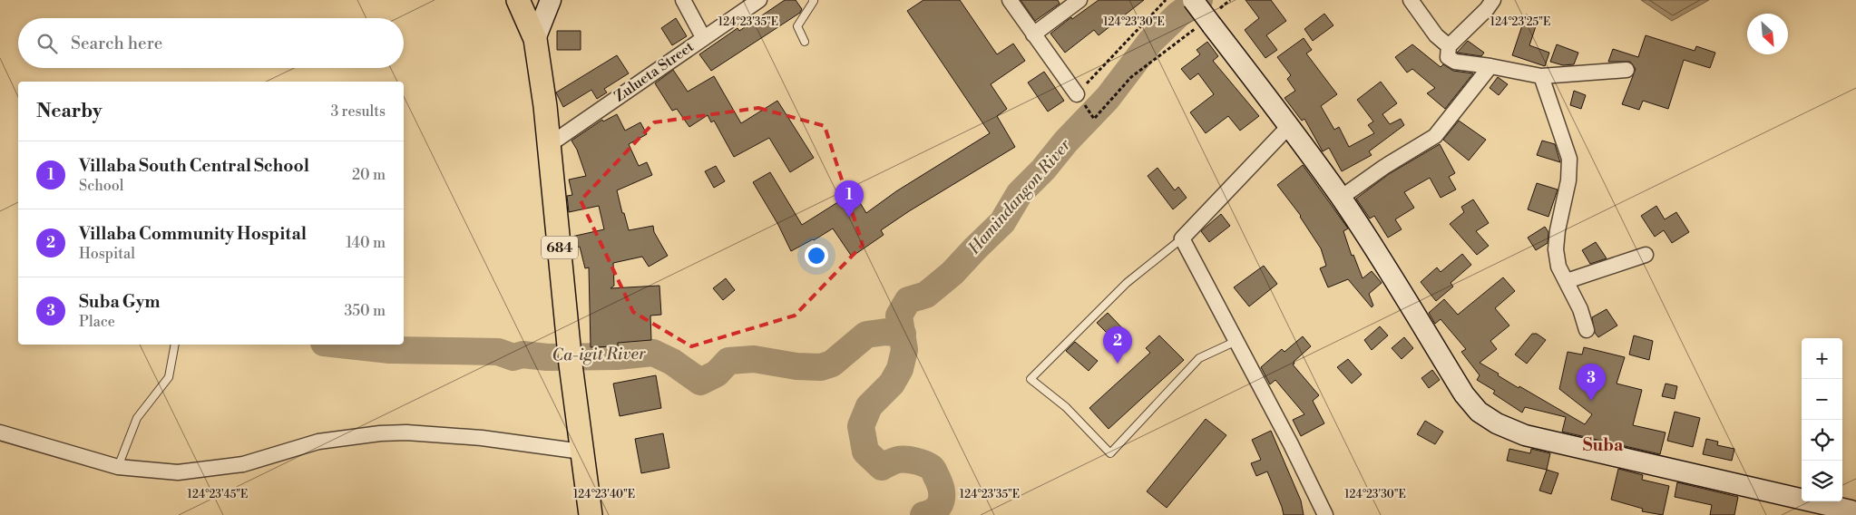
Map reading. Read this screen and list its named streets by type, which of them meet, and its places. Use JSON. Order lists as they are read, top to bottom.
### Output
{
  "streets": {
    "main road": ["684"],
    "street": ["Zulueta Street"]
  },
  "crossings": [
    ["Zulueta Street", "684"]
  ],
  "districts": ["Suba"],
  "water": ["Hamindangon River", "Ca-igit River"],
  "north": "bottom right",
  "page": {
    "search": "Search here",
    "heading": ["Nearby", "3 results"],
    "list": [
      {
        "mark": "1",
        "name": "Villaba South Central School",
        "note": "School",
        "value": "20 m"
      },
      {
        "mark": "2",
        "name": "Villaba Community Hospital",
        "note": "Hospital",
        "value": "140 m"
      },
      {
        "mark": "3",
        "name": "Suba Gym",
        "note": "Place",
        "value": "350 m"
      }
    ],
    "pins": ["1", "2", "3"],
    "map_buttons": ["+", "−"]
  },
  "coordinates": [
    "124°23'35\"E",
    "124°23'30\"E",
    "124°23'25\"E",
    "124°23'45\"E",
    "124°23'40\"E"
  ]
}
